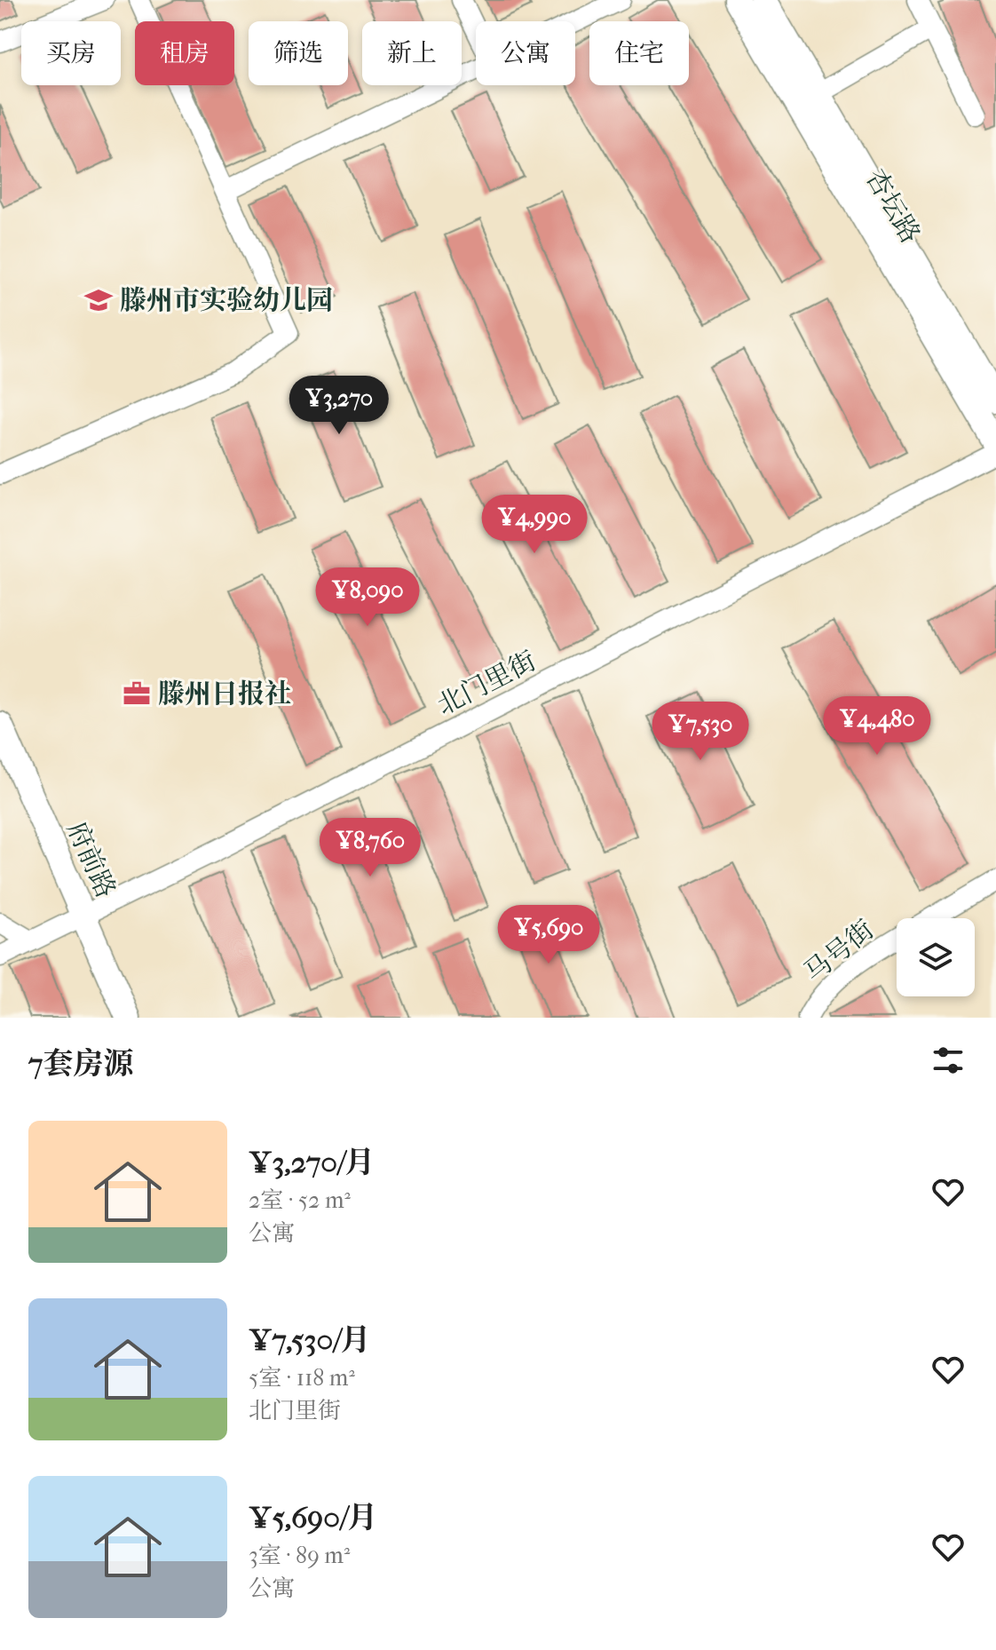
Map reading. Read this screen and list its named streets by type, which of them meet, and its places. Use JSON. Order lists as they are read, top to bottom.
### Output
{
  "streets": {
    "main road": ["杏坛路", "府前路"],
    "street": ["北门里街", "马号街"]
  },
  "crossings": [
    ["北门里街", "府前路"]
  ],
  "places": {
    "school or university": ["滕州市实验幼儿园"],
    "office": ["滕州日报社"]
  },
  "page": {
    "chip": [
      "买房",
      "租房",
      "筛选",
      "新上",
      "公寓",
      "住宅"
    ],
    "price": [
      "¥3,270",
      "¥4,990",
      "¥8,090",
      "¥4,480",
      "¥7,530",
      "¥8,760",
      "¥5,690"
    ],
    "heading": "7套房源",
    "list": [
      {
        "name": "¥3,270/月",
        "note": "2室 · 52 m² · 公寓"
      },
      {
        "name": "¥7,530/月",
        "note": "5室 · 118 m² · 北门里街"
      },
      {
        "name": "¥5,690/月",
        "note": "3室 · 89 m² · 公寓"
      }
    ]
  }
}
